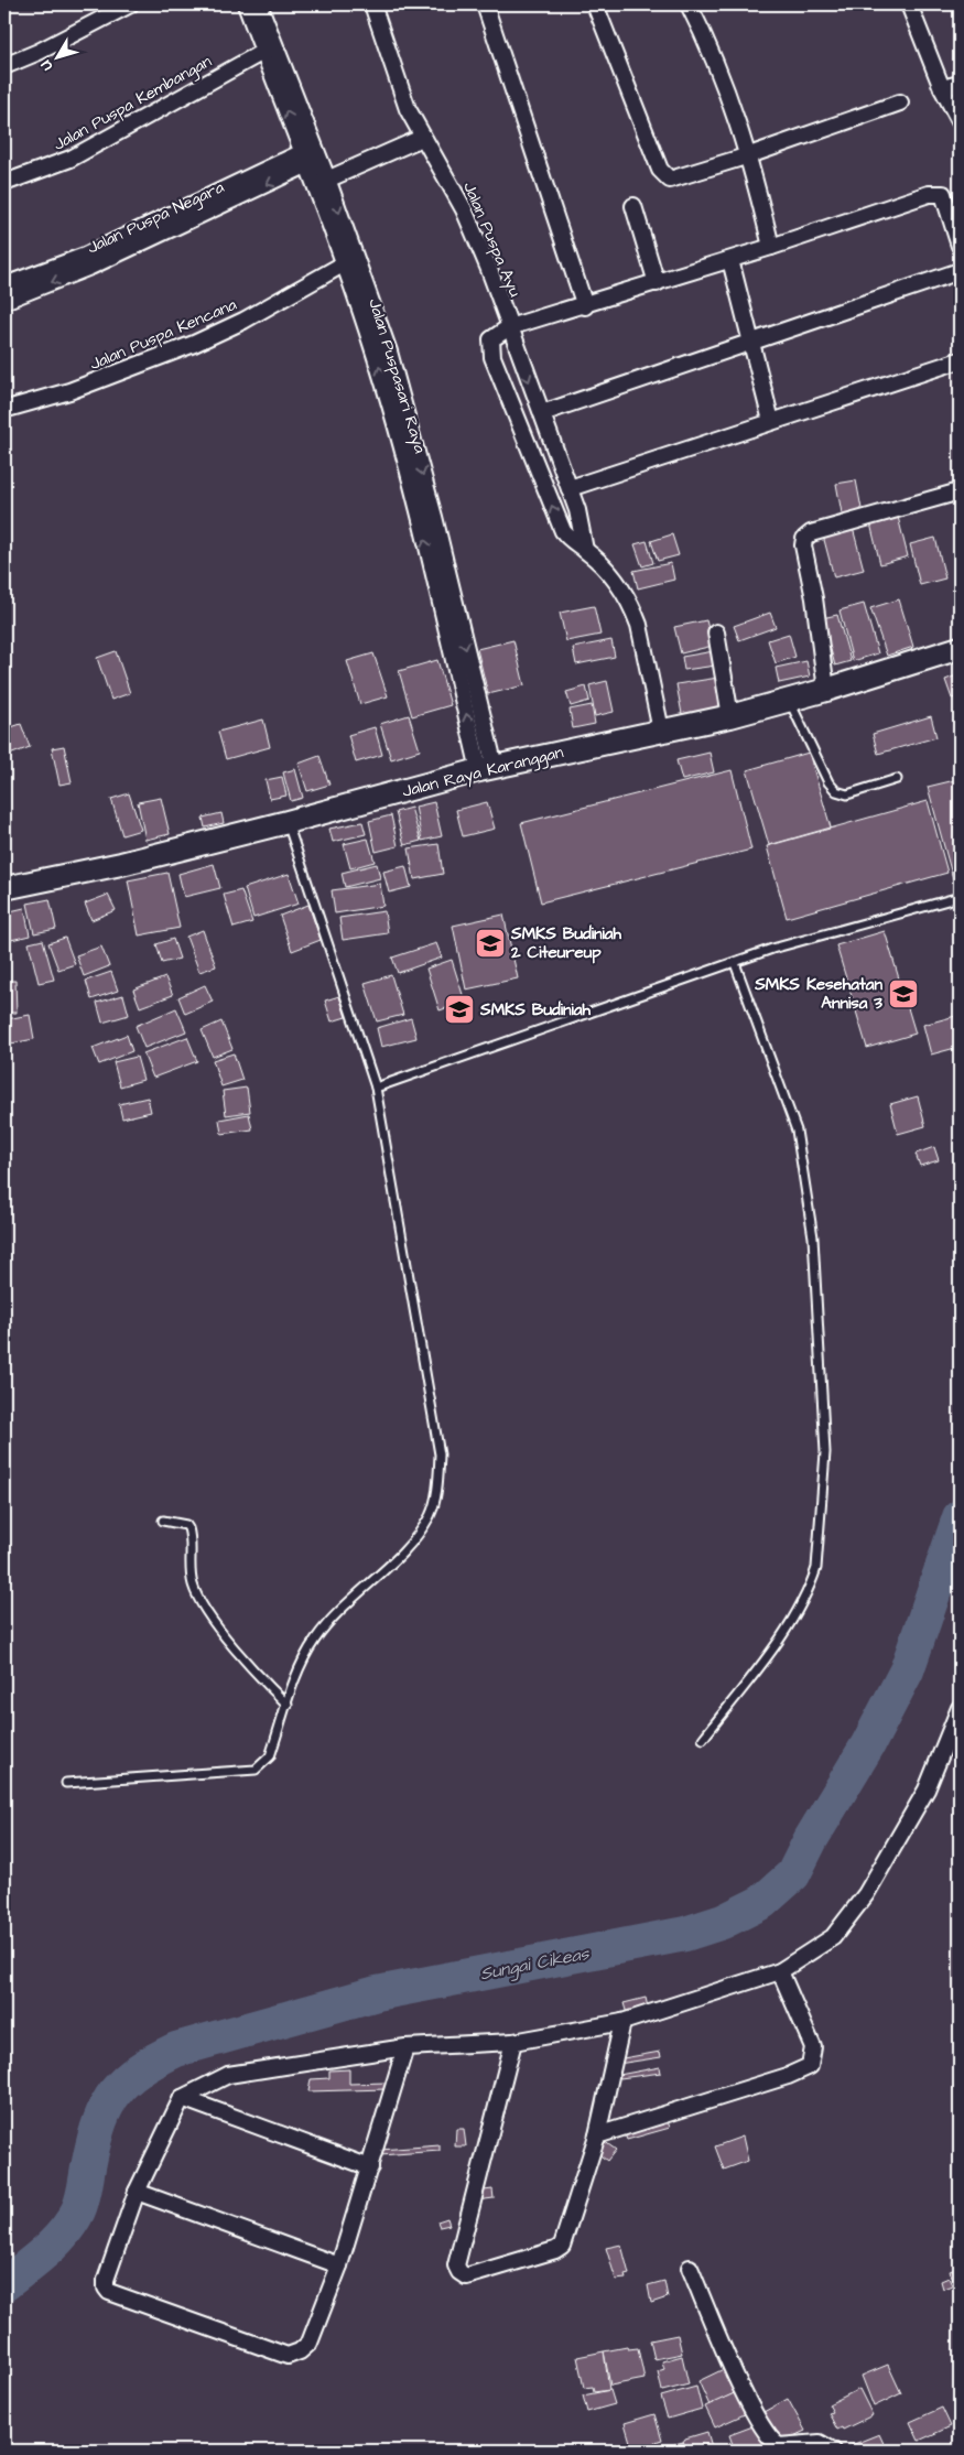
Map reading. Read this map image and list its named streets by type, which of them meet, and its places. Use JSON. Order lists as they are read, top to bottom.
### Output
{
  "streets": {
    "street": [
      "Jalan Puspa Kembangan",
      "Jalan Puspa Negara",
      "Jalan Puspa Ayu",
      "Jalan Puspa Kencana",
      "Jalan Puspasari Raya",
      "Jalan Raya Karanggan"
    ]
  },
  "crossings": [
    ["Jalan Puspa Kembangan", "Jalan Puspasari Raya"],
    ["Jalan Puspa Negara", "Jalan Puspasari Raya"],
    ["Jalan Puspa Kencana", "Jalan Puspasari Raya"],
    ["Jalan Puspasari Raya", "Jalan Raya Karanggan"]
  ],
  "water": ["Sungai Cikeas"],
  "places": {
    "school or university": ["SMKS Budiniah 2 Citeureup", "SMKS Kesehatan Annisa 3", "SMKS Budiniah"]
  },
  "north": "bottom left"
}
